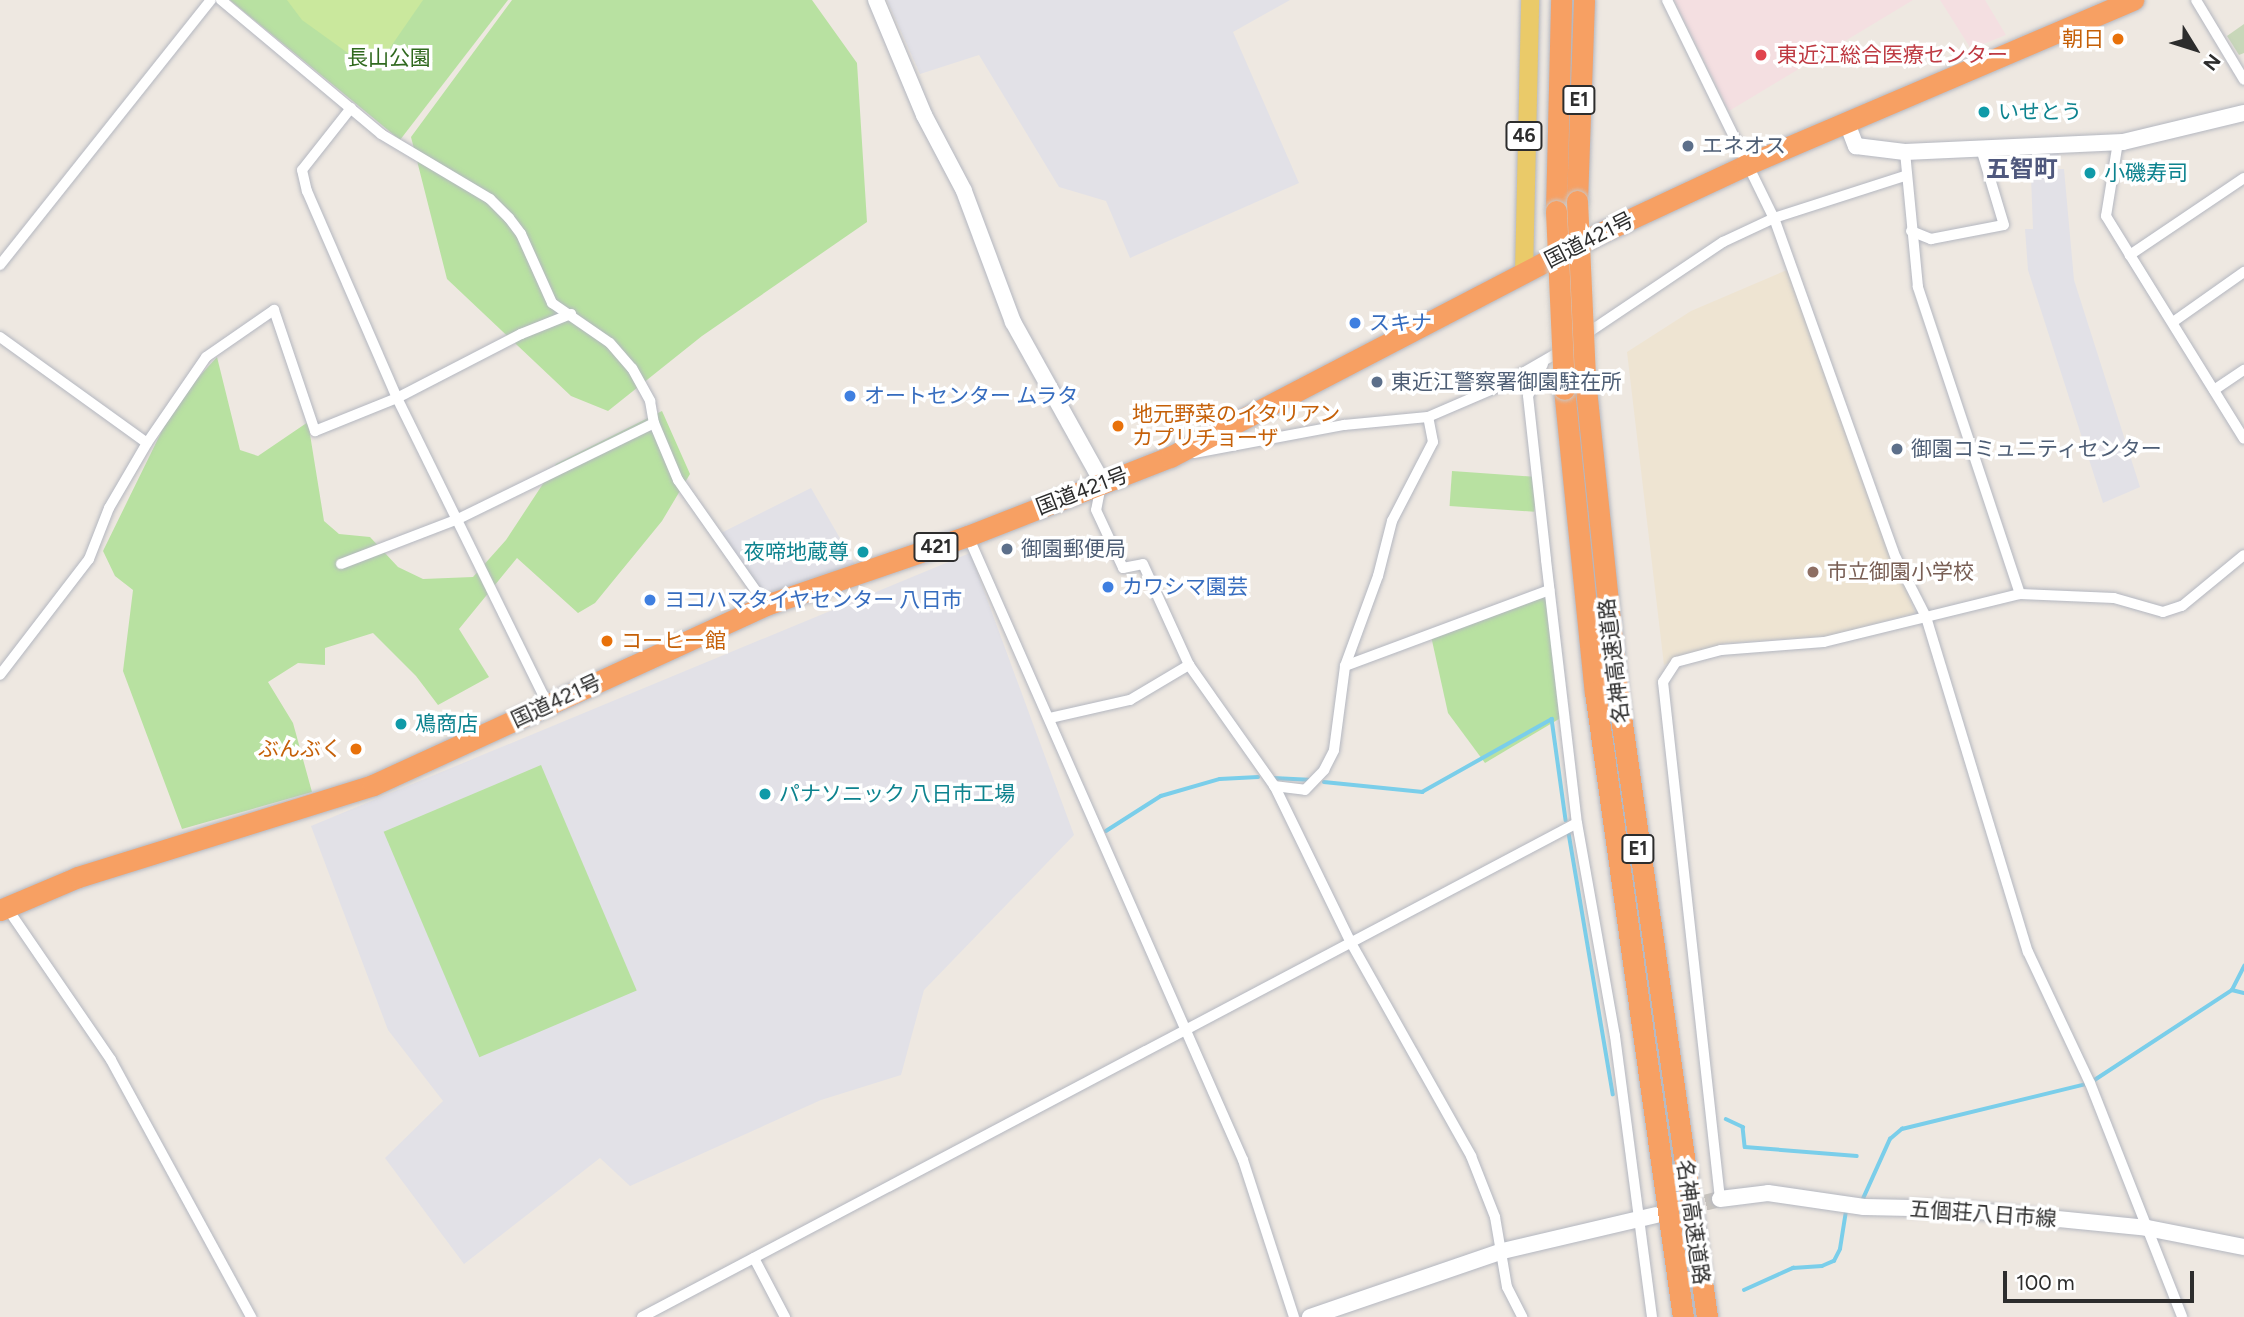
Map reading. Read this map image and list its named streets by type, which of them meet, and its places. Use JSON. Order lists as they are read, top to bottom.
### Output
{
  "streets": {
    "highway": [
      "E1",
      "国道421号",
      "421",
      "名神高速道路"
    ],
    "main road": ["46"],
    "street": ["五個荘八日市線"]
  },
  "crossings": [
    ["46", "国道421号"]
  ],
  "districts": ["五智町"],
  "parks": ["長山公園"],
  "places": [
    "朝日",
    "東近江総合医療センター",
    "いせとう",
    "エネオス",
    "小磯寿司",
    "スキナ",
    "東近江警察署御園駐在所",
    "オートセンター ムラタ",
    "地元野菜のイタリアン カプリチョーザ",
    "御園コミュニティセンター",
    "御園郵便局",
    "夜啼地蔵尊",
    "市立御園小学校",
    "カワシマ園芸",
    "ヨコハマタイヤセンター 八日市",
    "コーヒー館",
    "鳰商店",
    "ぶんぶく",
    "パナソニック 八日市工場"
  ],
  "scale_bar": "100 m",
  "north": "bottom right"
}
